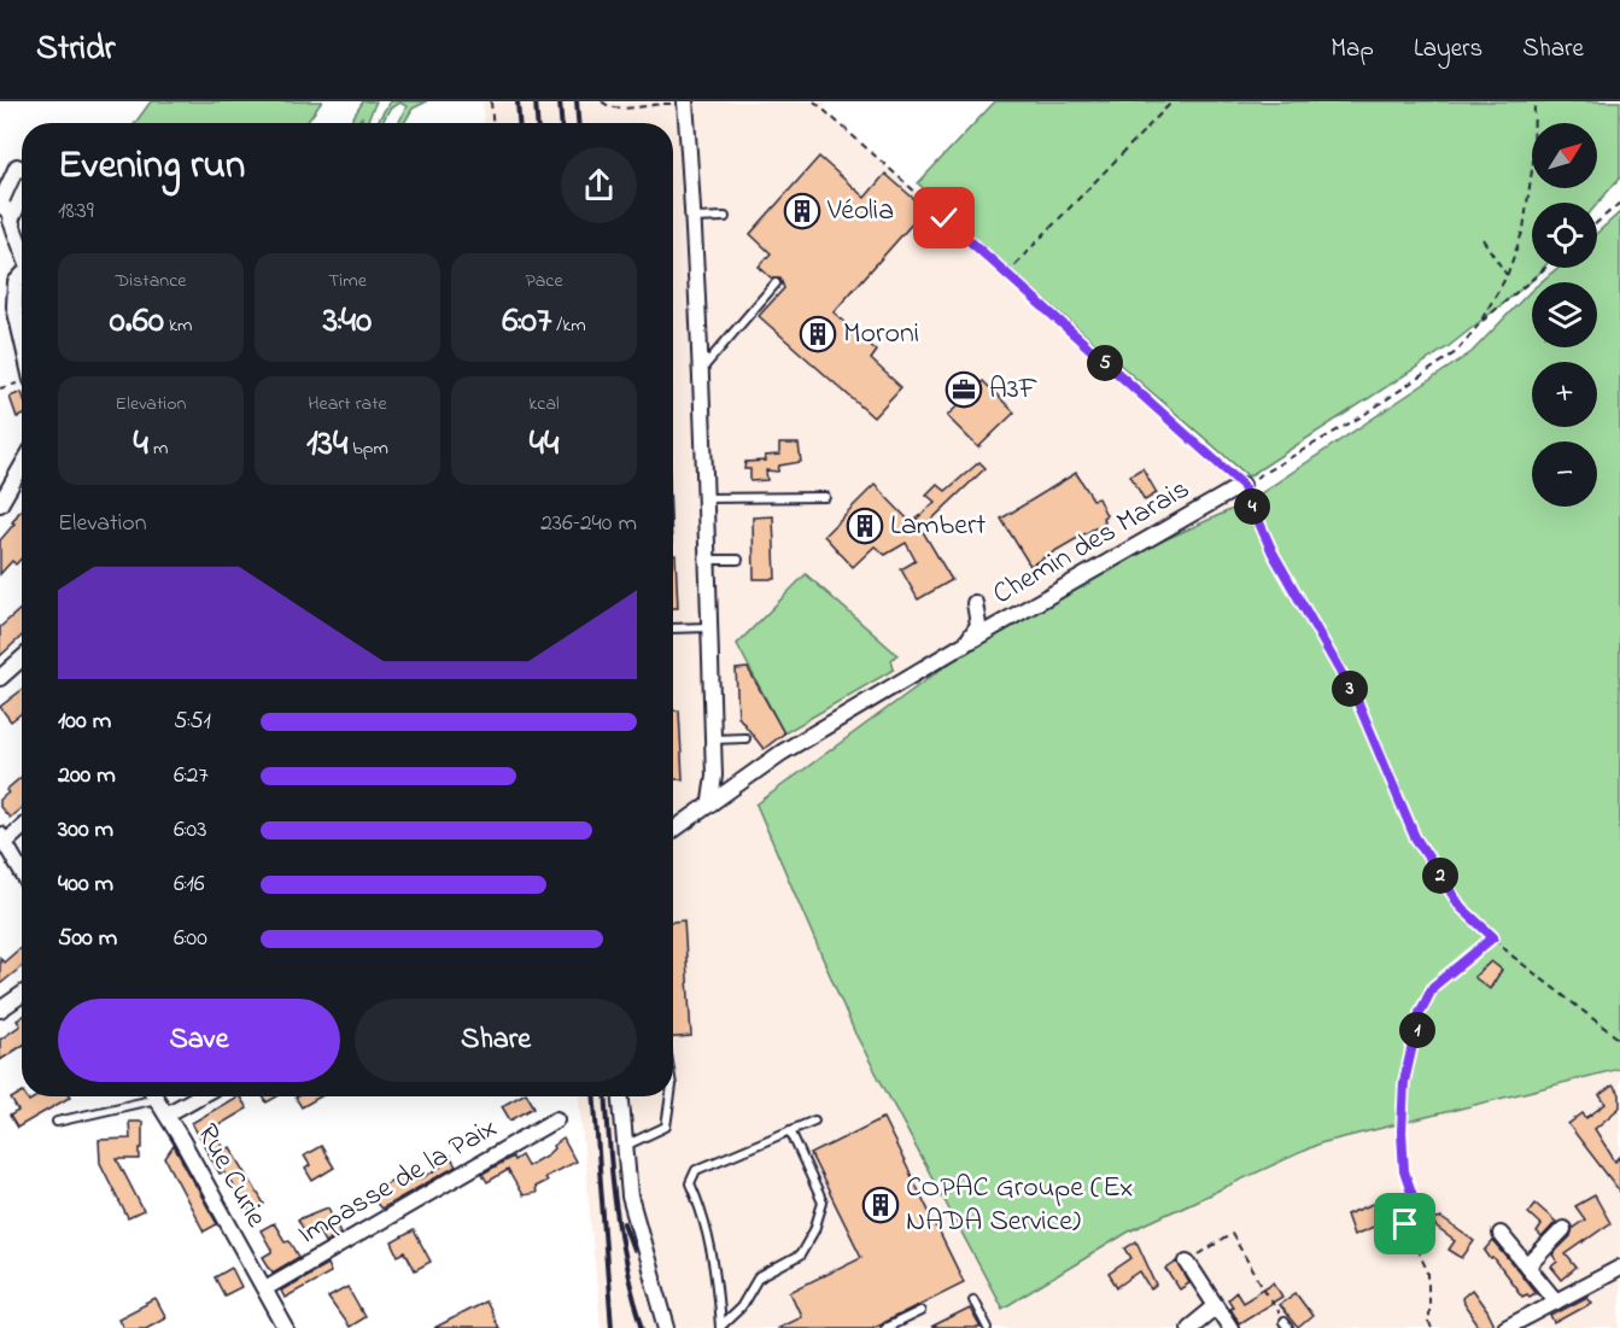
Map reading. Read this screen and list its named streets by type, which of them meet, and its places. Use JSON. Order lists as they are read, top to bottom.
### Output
{
  "streets": {
    "street": ["Chemin des Marais", "Rue Curie", "Impasse de la Paix"]
  },
  "crossings": [
    ["Rue Curie", "Impasse de la Paix"]
  ],
  "places": {
    "building": [
      "Véolia",
      "Moroni",
      "Lambert",
      "COPAC Groupe (Ex NADA Service)"
    ],
    "office": ["A3F"]
  },
  "north": "top right",
  "page": {
    "header": "Stridr",
    "nav": ["Map", "Layers", "Share"],
    "map_buttons": ["+", "−"],
    "heading": ["Evening run", "18:39"],
    "stats": [
      ["Distance", "0.60 km"],
      ["Time", "3:40"],
      ["Pace", "6:07 /km"],
      ["Elevation", "4 m"],
      ["Heart rate", "134 bpm"],
      ["kcal", "44"]
    ],
    "pins": [
      "5",
      "4",
      "3",
      "2",
      "1"
    ],
    "chart": ["Elevation", "236–240 m"],
    "list": [
      {
        "name": "100 m",
        "note": "5:51"
      },
      {
        "name": "200 m",
        "note": "6:27"
      },
      {
        "name": "300 m",
        "note": "6:03"
      },
      {
        "name": "400 m",
        "note": "6:16"
      },
      {
        "name": "500 m",
        "note": "6:00"
      }
    ],
    "buttons": ["Save", "Share"]
  }
}
